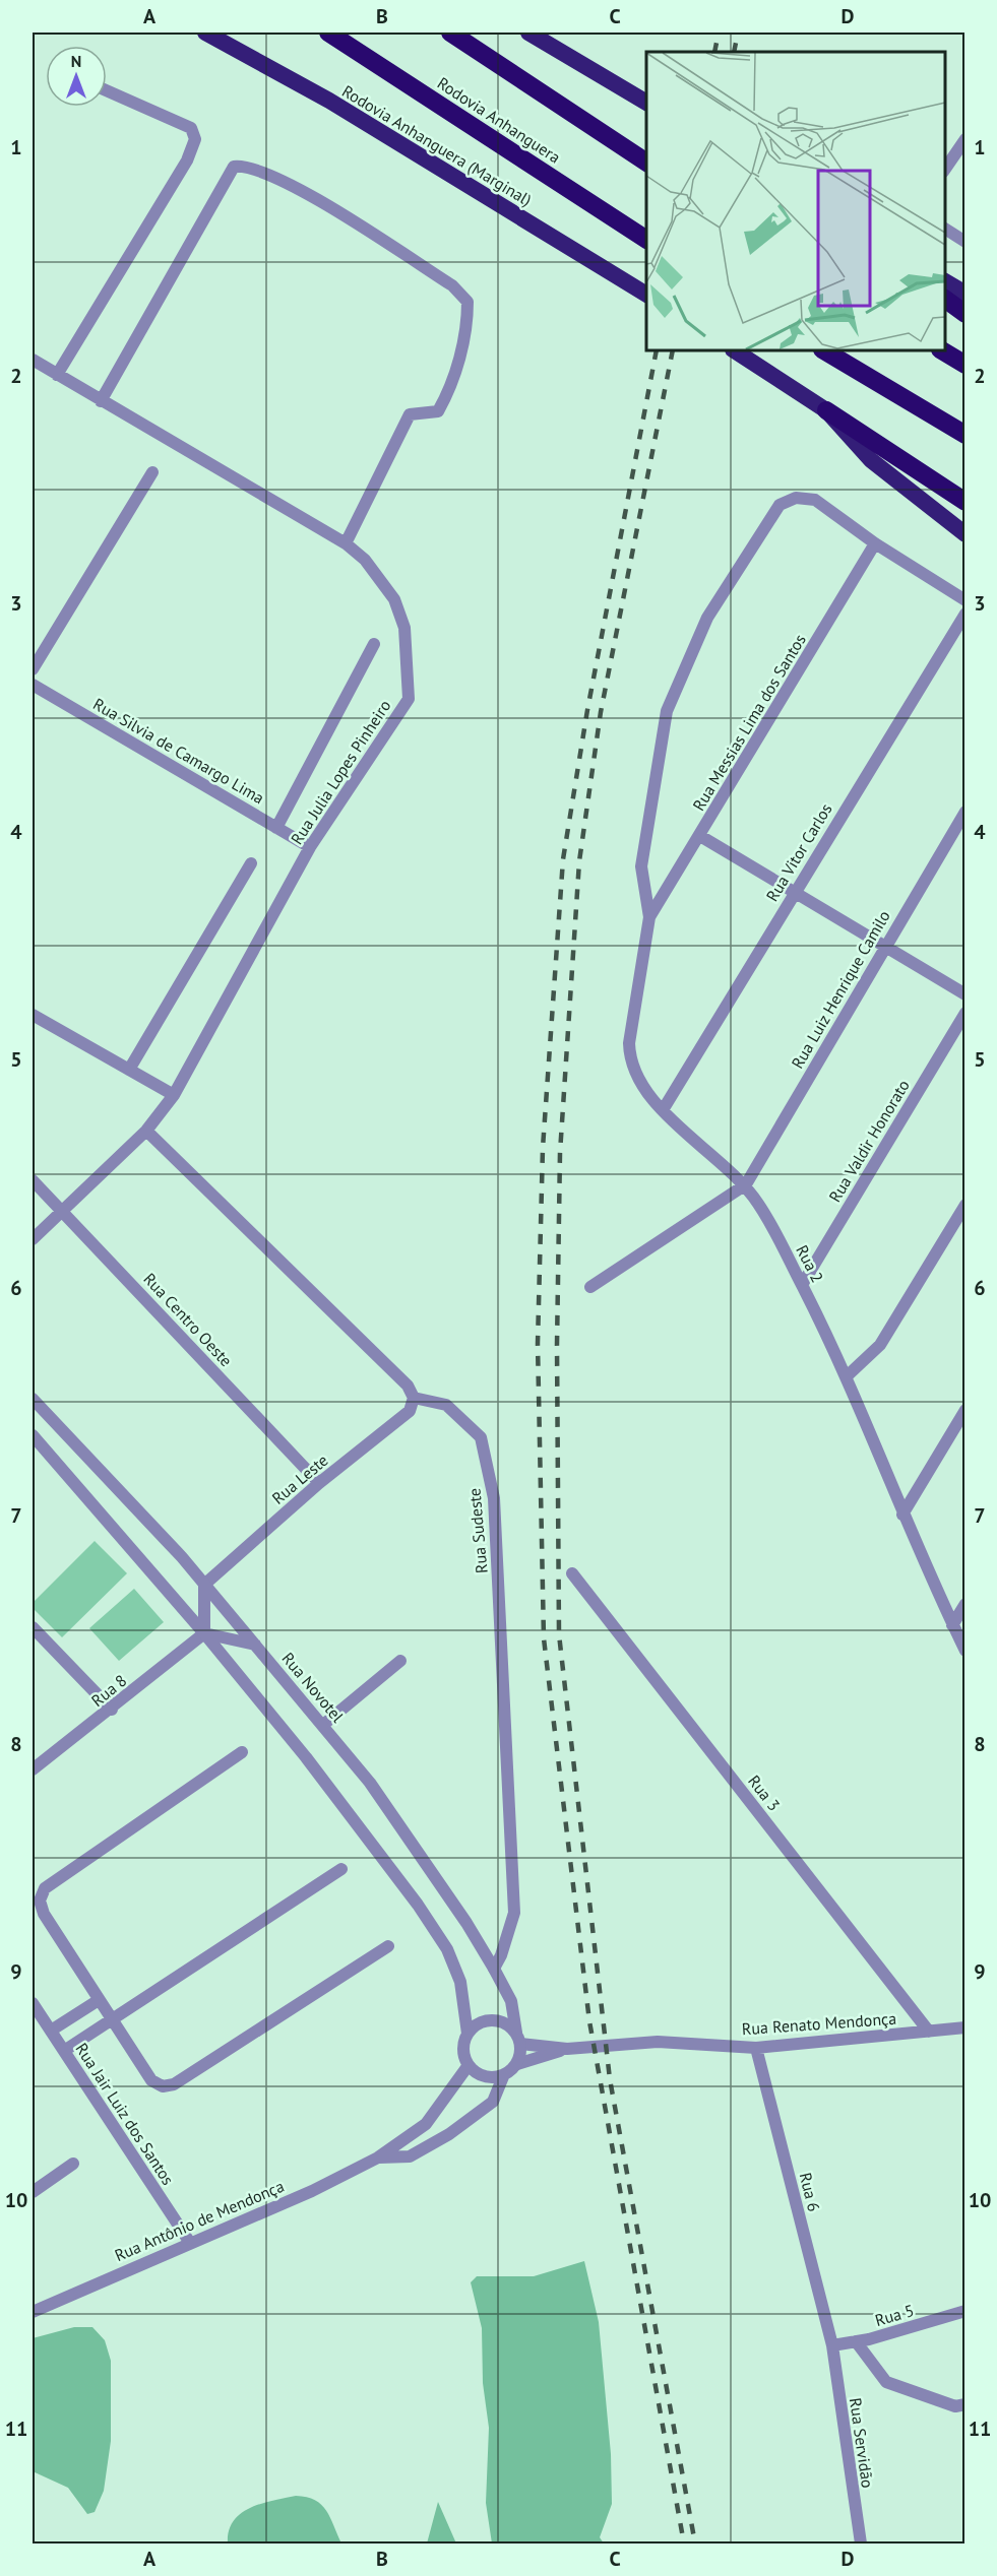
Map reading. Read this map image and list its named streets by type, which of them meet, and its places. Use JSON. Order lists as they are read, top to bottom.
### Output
{
  "streets": {
    "highway": ["Rodovia Anhanguera", "Rodovia Anhanguera (Marginal)"],
    "street": [
      "Rua Messias Lima dos Santos",
      "Rua Silvia de Camargo Lima",
      "Rua Julia Lopes Pinheiro",
      "Rua Vitor Carlos",
      "Rua Luiz Henrique Camilo",
      "Rua Valdir Honorato",
      "Rua 2",
      "Rua Centro Oeste",
      "Rua Leste",
      "Rua Sudeste",
      "Rua Novotel",
      "Rua 8",
      "Rua 3",
      "Rua Renato Mendonça",
      "Rua Jair Luiz dos Santos",
      "Rua 6",
      "Rua Antônio de Mendonça",
      "Rua 5",
      "Rua Servidão"
    ]
  },
  "crossings": [
    ["Rua Messias Lima dos Santos", "Rua 2"],
    ["Rua Silvia de Camargo Lima", "Rua Julia Lopes Pinheiro"],
    ["Rua Julia Lopes Pinheiro", "Rua Centro Oeste"],
    ["Rua Vitor Carlos", "Rua 2"],
    ["Rua Luiz Henrique Camilo", "Rua 2"],
    ["Rua Valdir Honorato", "Rua 2"],
    ["Rua Centro Oeste", "Rua Leste"],
    ["Rua Leste", "Rua Sudeste"],
    ["Rua Leste", "Rua Novotel"],
    ["Rua Sudeste", "Rua Novotel"],
    ["Rua Novotel", "Rua Renato Mendonça"],
    ["Rua Novotel", "Rua Antônio de Mendonça"],
    ["Rua 3", "Rua Renato Mendonça"],
    ["Rua Renato Mendonça", "Rua 6"],
    ["Rua Renato Mendonça", "Rua Antônio de Mendonça"],
    ["Rua Jair Luiz dos Santos", "Rua Antônio de Mendonça"],
    ["Rua 6", "Rua 5"],
    ["Rua 6", "Rua Servidão"],
    ["Rua 5", "Rua Servidão"]
  ],
  "north": "top",
  "grid": {
    "columns": [
      "A",
      "B",
      "C",
      "D"
    ],
    "rows": [
      "1",
      "2",
      "3",
      "4",
      "5",
      "6",
      "7",
      "8",
      "9",
      "10",
      "11"
    ]
  }
}
